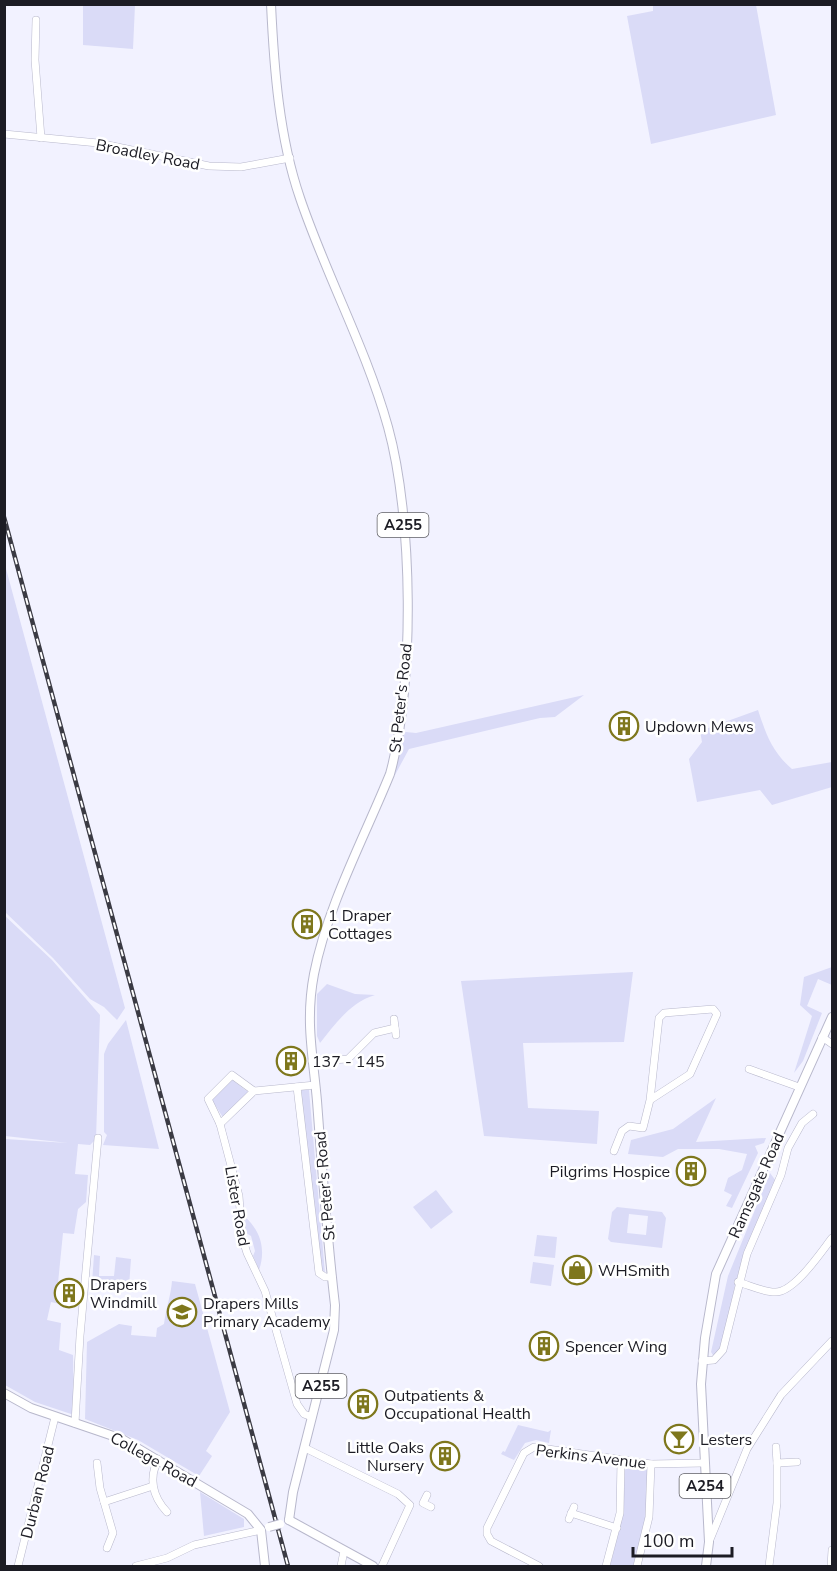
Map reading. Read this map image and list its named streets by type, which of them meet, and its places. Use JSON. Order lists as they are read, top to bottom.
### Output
{
  "streets": {
    "main road": [
      "A255",
      "St Peter's Road",
      "Ramsgate Road",
      "College Road",
      "A254"
    ],
    "street": [
      "Broadley Road",
      "Lister Road",
      "Perkins Avenue",
      "Durban Road"
    ]
  },
  "crossings": [
    ["Broadley Road", "A255"],
    ["Broadley Road", "St Peter's Road"],
    ["A255", "St Peter's Road"],
    ["St Peter's Road", "Lister Road"],
    ["Ramsgate Road", "Perkins Avenue"],
    ["College Road", "Durban Road"]
  ],
  "places": {
    "building": [
      "Updown Mews",
      "1 Draper Cottages",
      "137 - 145",
      "Pilgrims Hospice",
      "Drapers Windmill",
      "Spencer Wing",
      "Outpatients & Occupational Health",
      "Little Oaks Nursery"
    ],
    "shop": ["WHSmith"],
    "school or university": ["Drapers Mills Primary Academy"],
    "bar": ["Lesters"]
  },
  "scale_bar": "100 m"
}
